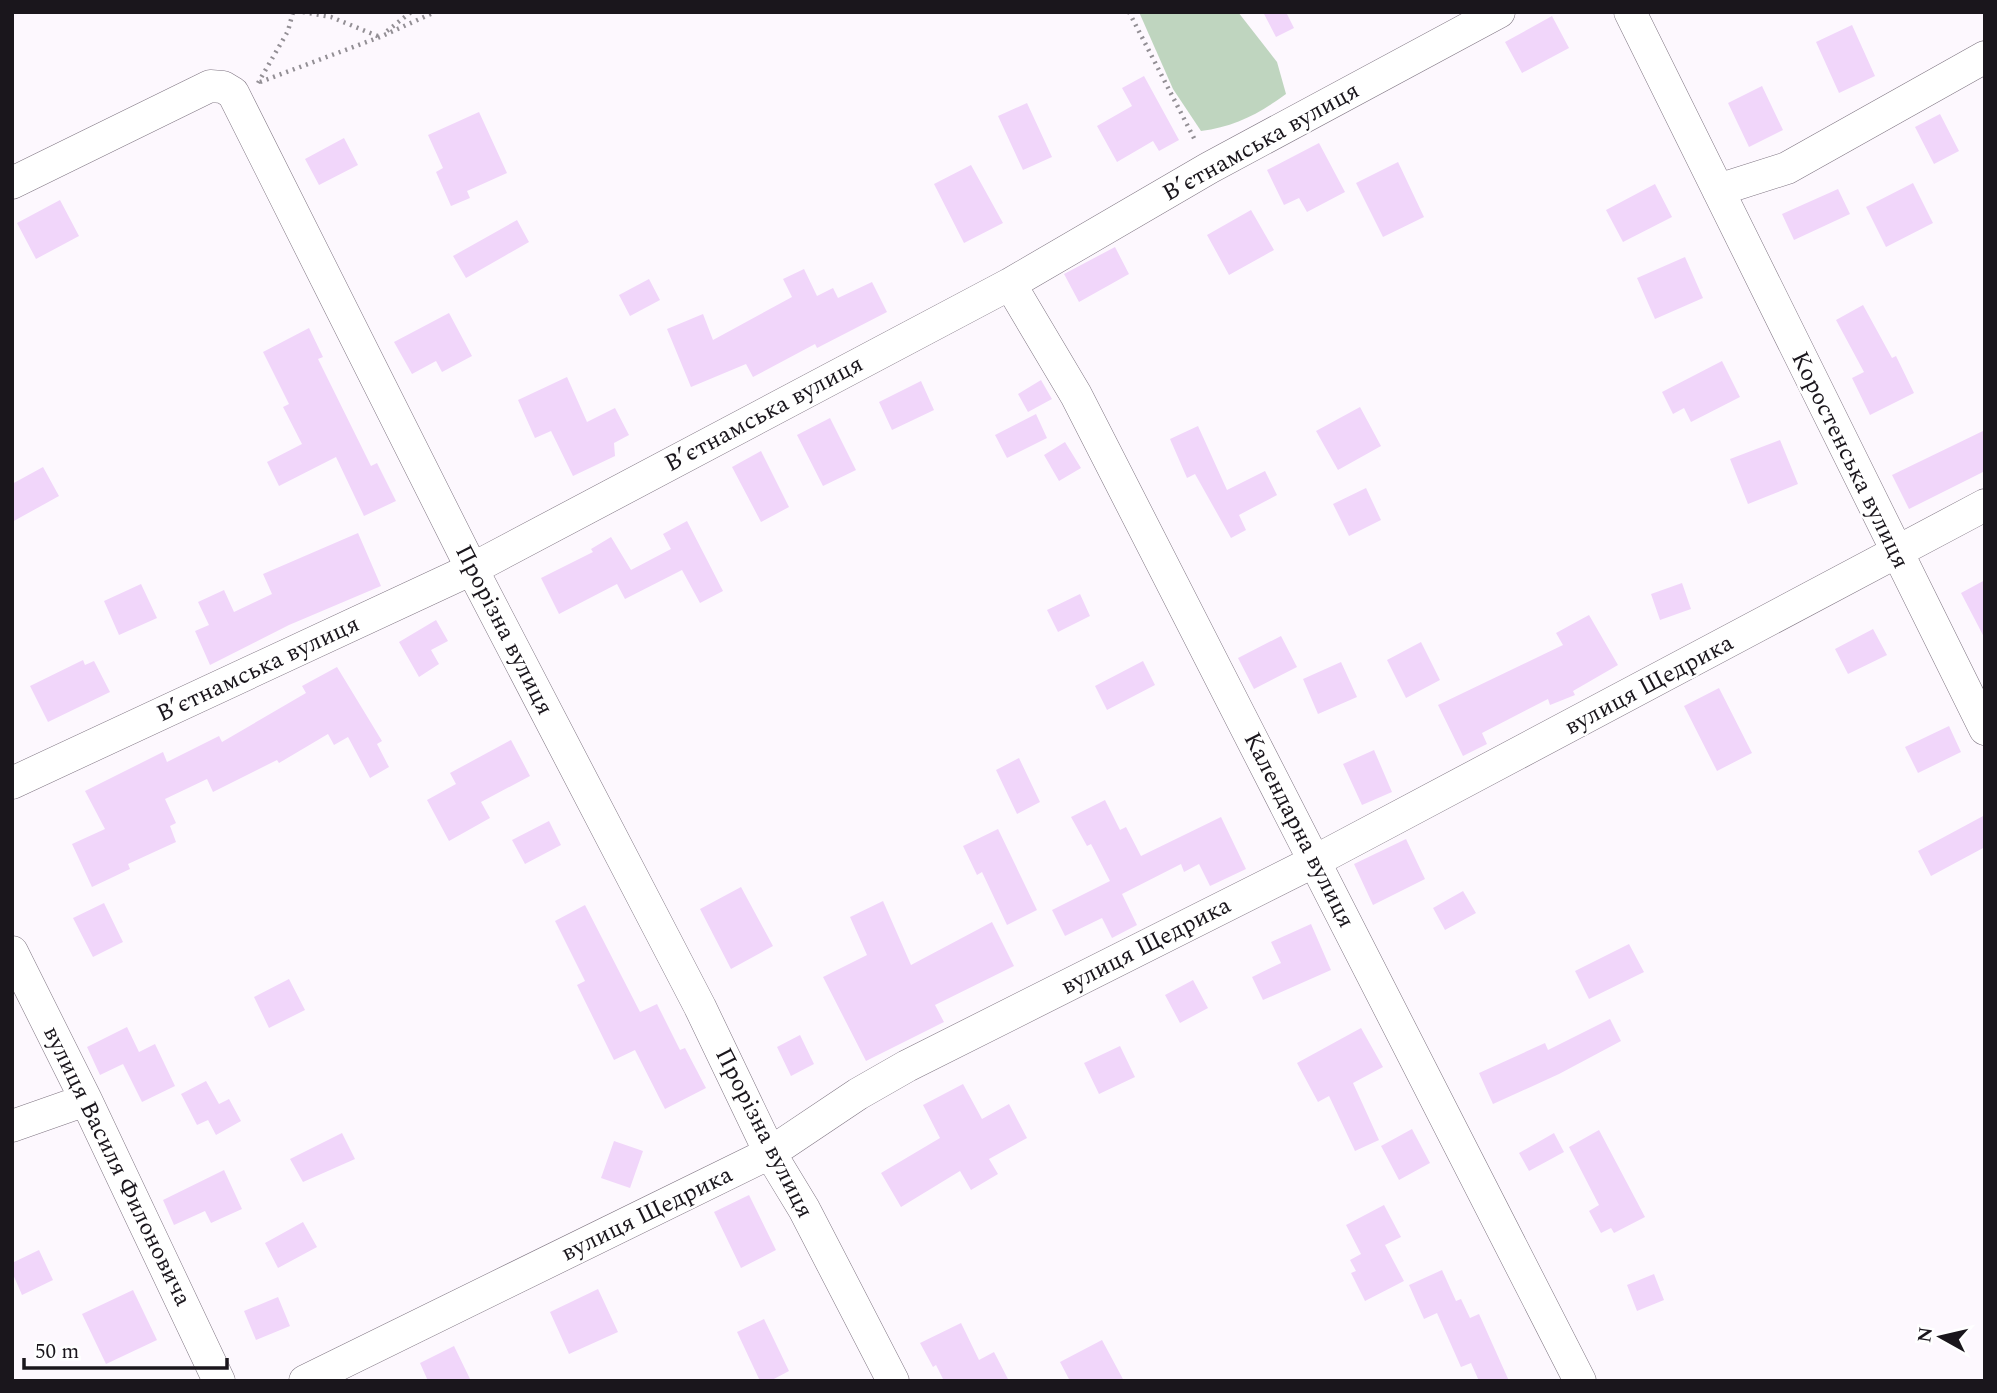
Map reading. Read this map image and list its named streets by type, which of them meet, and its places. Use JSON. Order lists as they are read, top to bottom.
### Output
{
  "streets": {
    "street": [
      "Вʼєтнамська вулиця",
      "Коростенська вулиця",
      "Прорізна вулиця",
      "вулиця Щедрика",
      "Календарна вулиця",
      "вулиця Василя Филоновича"
    ]
  },
  "crossings": [
    ["Вʼєтнамська вулиця", "Прорізна вулиця"],
    ["Вʼєтнамська вулиця", "Календарна вулиця"],
    ["Коростенська вулиця", "вулиця Щедрика"],
    ["Прорізна вулиця", "вулиця Щедрика"],
    ["вулиця Щедрика", "Календарна вулиця"]
  ],
  "scale_bar": "50 m",
  "north": "left"
}
